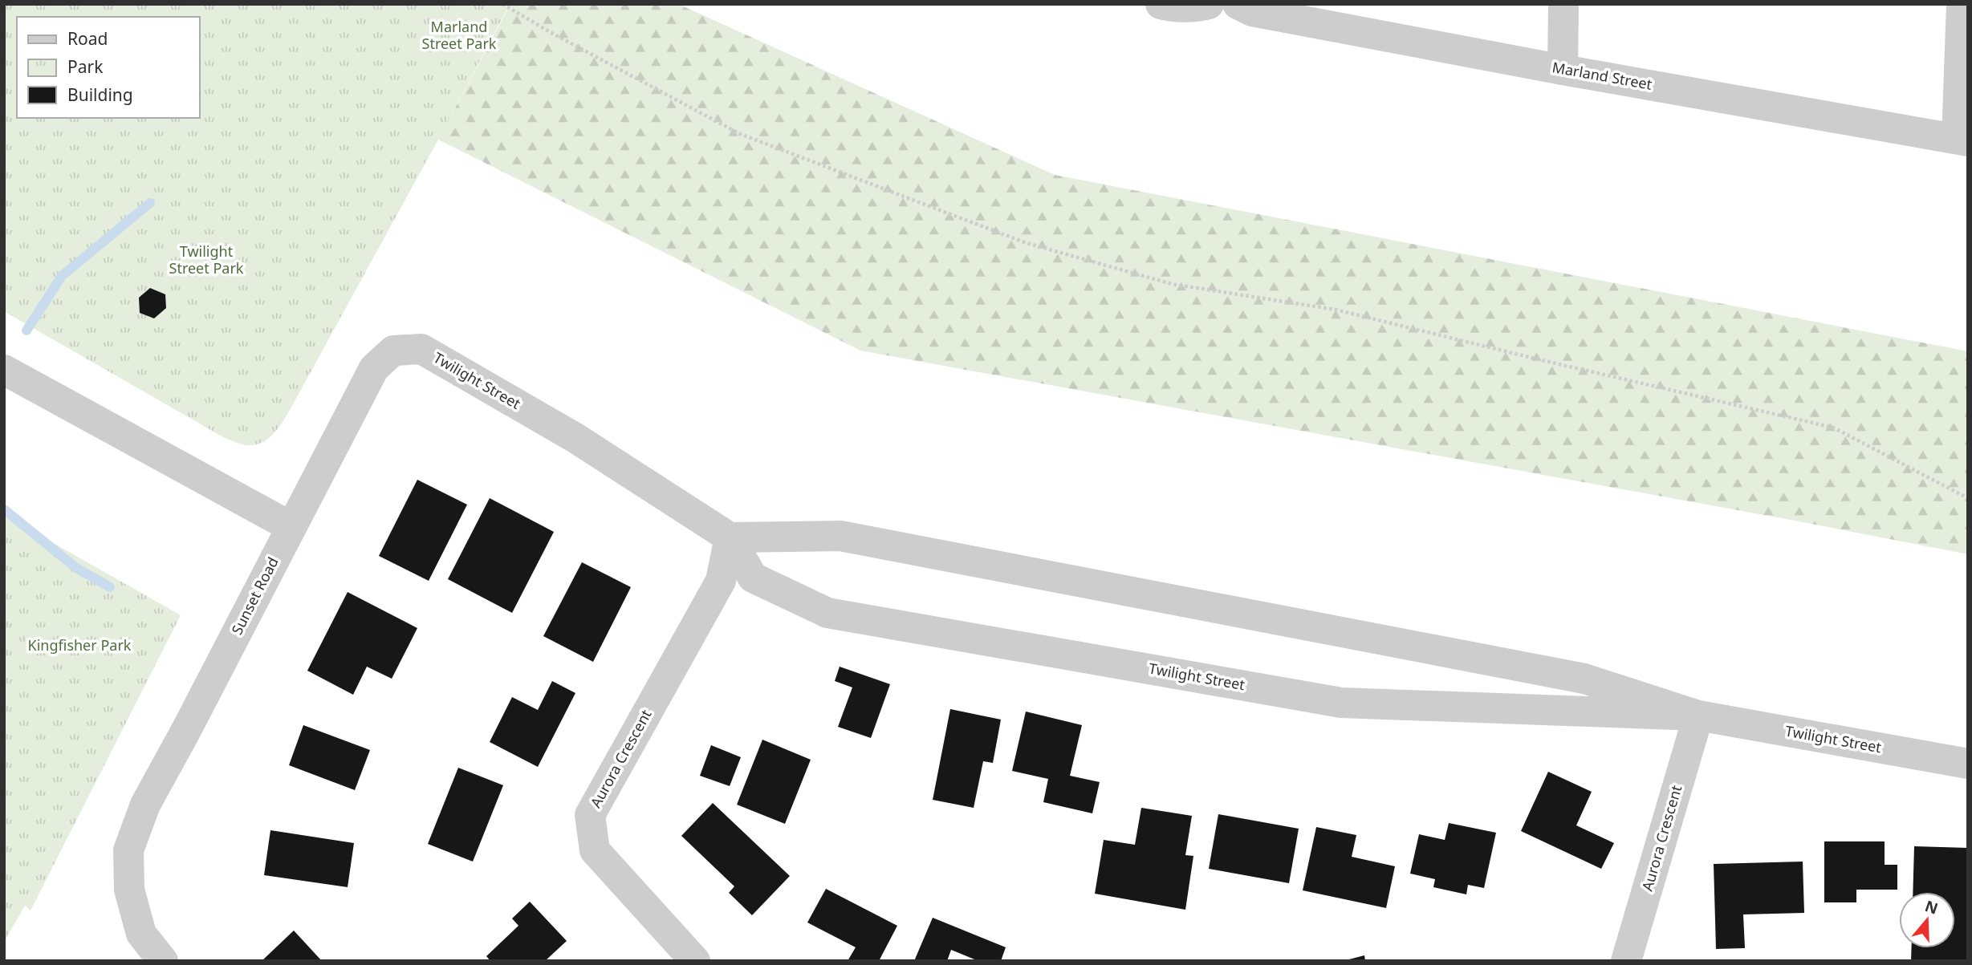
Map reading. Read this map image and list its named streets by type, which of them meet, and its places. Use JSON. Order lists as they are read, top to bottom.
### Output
{
  "streets": {
    "street": [
      "Marland Street",
      "Twilight Street",
      "Sunset Road",
      "Aurora Crescent"
    ]
  },
  "crossings": [
    ["Twilight Street", "Sunset Road"],
    ["Twilight Street", "Aurora Crescent"]
  ],
  "parks": ["Marland Street Park", "Twilight Street Park", "Kingfisher Park"],
  "legend": ["Road", "Park", "Building"],
  "north": "top"
}
